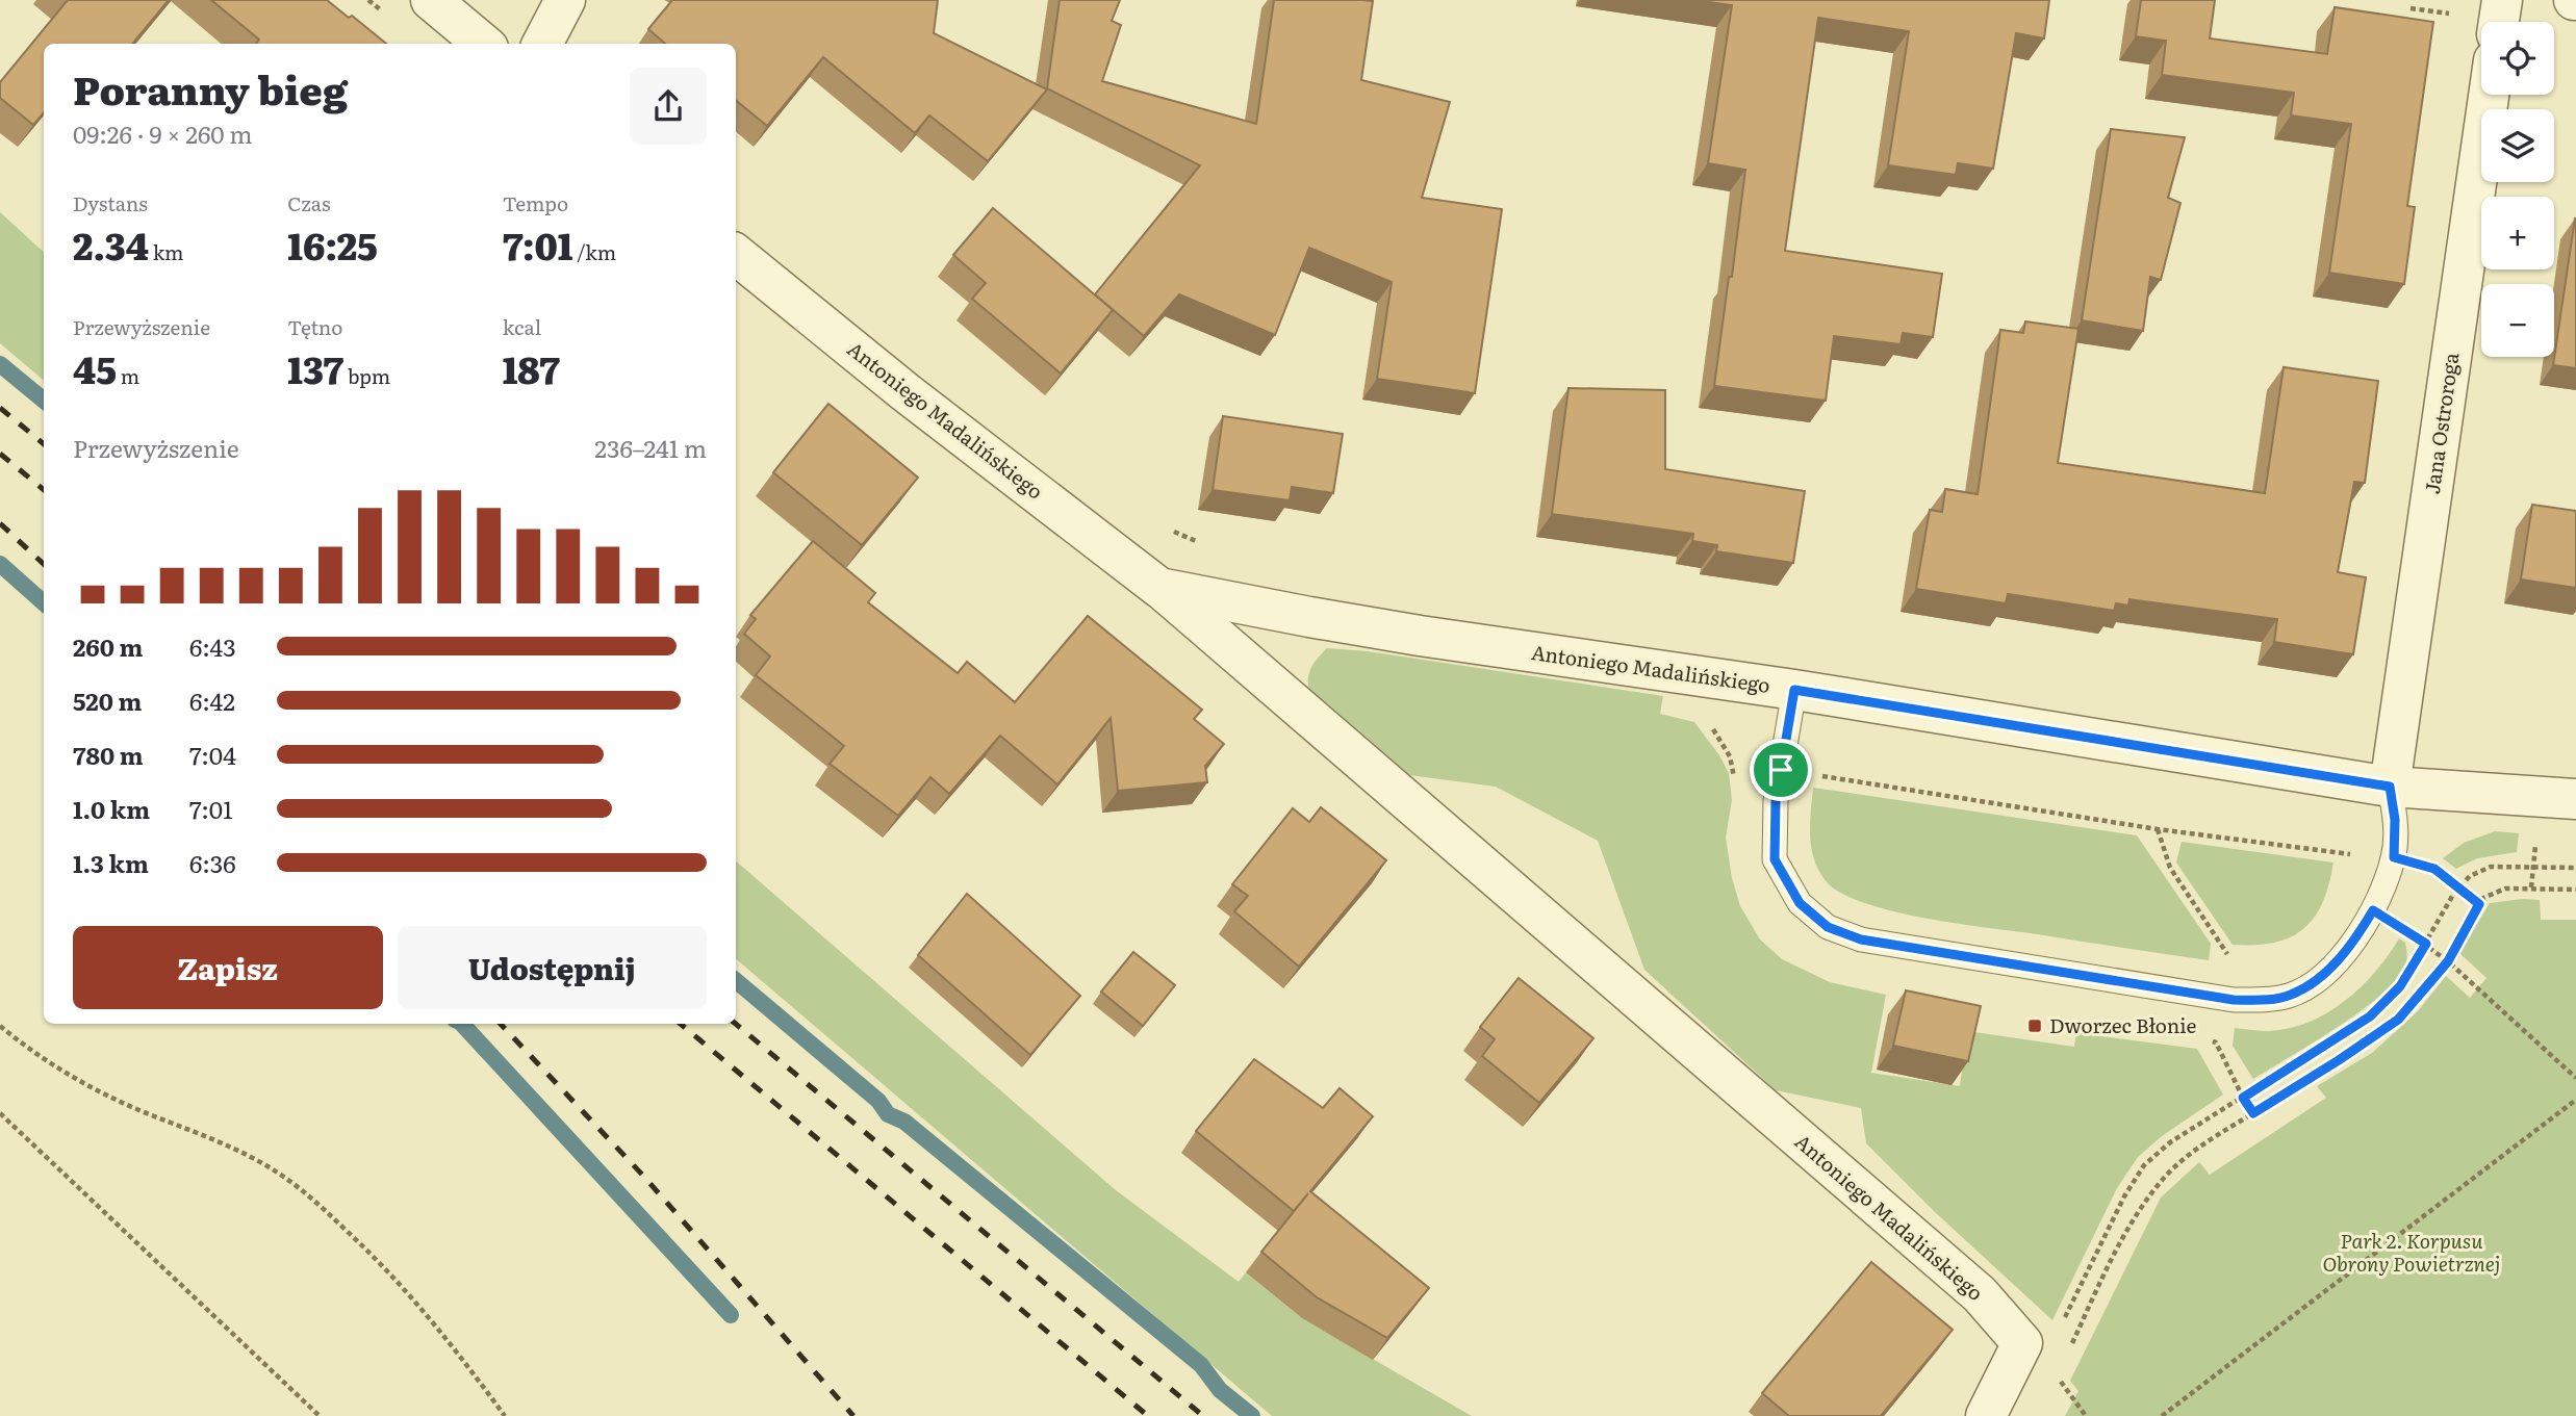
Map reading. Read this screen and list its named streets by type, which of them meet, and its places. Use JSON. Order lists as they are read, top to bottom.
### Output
{
  "streets": {
    "street": ["Antoniego Madalińskiego", "Jana Ostroroga"]
  },
  "crossings": [
    ["Antoniego Madalińskiego", "Jana Ostroroga"]
  ],
  "parks": ["Park 2. Korpusu Obrony Powietrznej"],
  "places": {
    "transit": ["Dworzec Błonie"]
  },
  "page": {
    "map_buttons": ["+", "−"],
    "heading": ["Poranny bieg", "09:26 · 9 × 260 m"],
    "stats": [
      ["Dystans", "2.34 km"],
      ["Czas", "16:25"],
      ["Tempo", "7:01 /km"],
      ["Przewyższenie", "45 m"],
      ["Tętno", "137 bpm"],
      ["kcal", "187"]
    ],
    "chart": ["Przewyższenie", "236–241 m"],
    "list": [
      {
        "name": "260 m",
        "note": "6:43"
      },
      {
        "name": "520 m",
        "note": "6:42"
      },
      {
        "name": "780 m",
        "note": "7:04"
      },
      {
        "name": "1.0 km",
        "note": "7:01"
      },
      {
        "name": "1.3 km",
        "note": "6:36"
      }
    ],
    "buttons": ["Zapisz", "Udostępnij"]
  }
}
